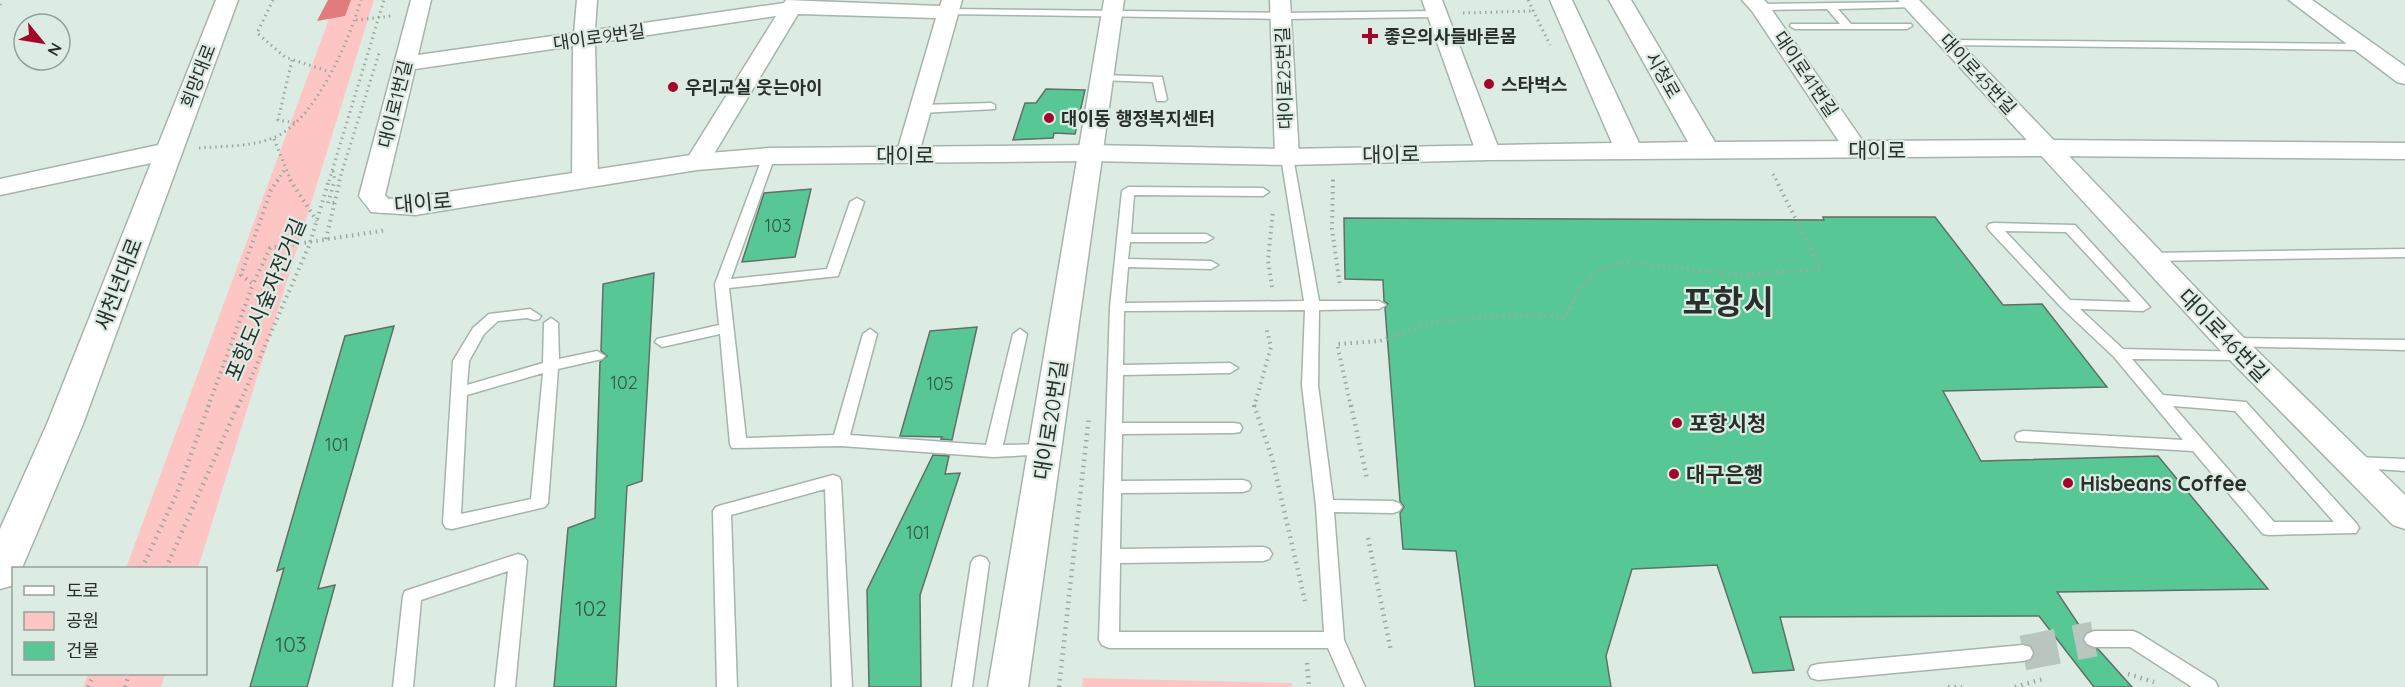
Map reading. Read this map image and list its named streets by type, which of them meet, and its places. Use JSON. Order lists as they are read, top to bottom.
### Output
{
  "streets": {
    "street": [
      "대이로9번길",
      "대이로41번길",
      "대이로45번길",
      "시청로",
      "희망대로",
      "대이로25번길",
      "대이로1번길",
      "대이로",
      "새천년대로",
      "대이로46번길",
      "대이로20번길"
    ],
    "path": ["포항도시숲자전거길"]
  },
  "crossings": [
    ["대이로9번길", "대이로1번길"],
    ["대이로41번길", "대이로"],
    ["대이로45번길", "대이로"],
    ["대이로45번길", "대이로46번길"],
    ["시청로", "대이로"],
    ["희망대로", "새천년대로"],
    ["대이로25번길", "대이로"],
    ["대이로1번길", "대이로"],
    ["대이로", "대이로46번길"],
    ["대이로", "대이로20번길"]
  ],
  "districts": ["포항시"],
  "places": {
    "health": ["좋은의사들바른몸"],
    "other": [
      "스타벅스",
      "우리교실 웃는아이",
      "대이동 행정복지센터",
      "포항시청",
      "대구은행",
      "Hisbeans Coffee"
    ]
  },
  "house_numbers": [
    "103",
    "102",
    "105",
    "101",
    "101",
    "102",
    "103"
  ],
  "legend": ["도로", "공원", "건물"],
  "north": "bottom right"
}
